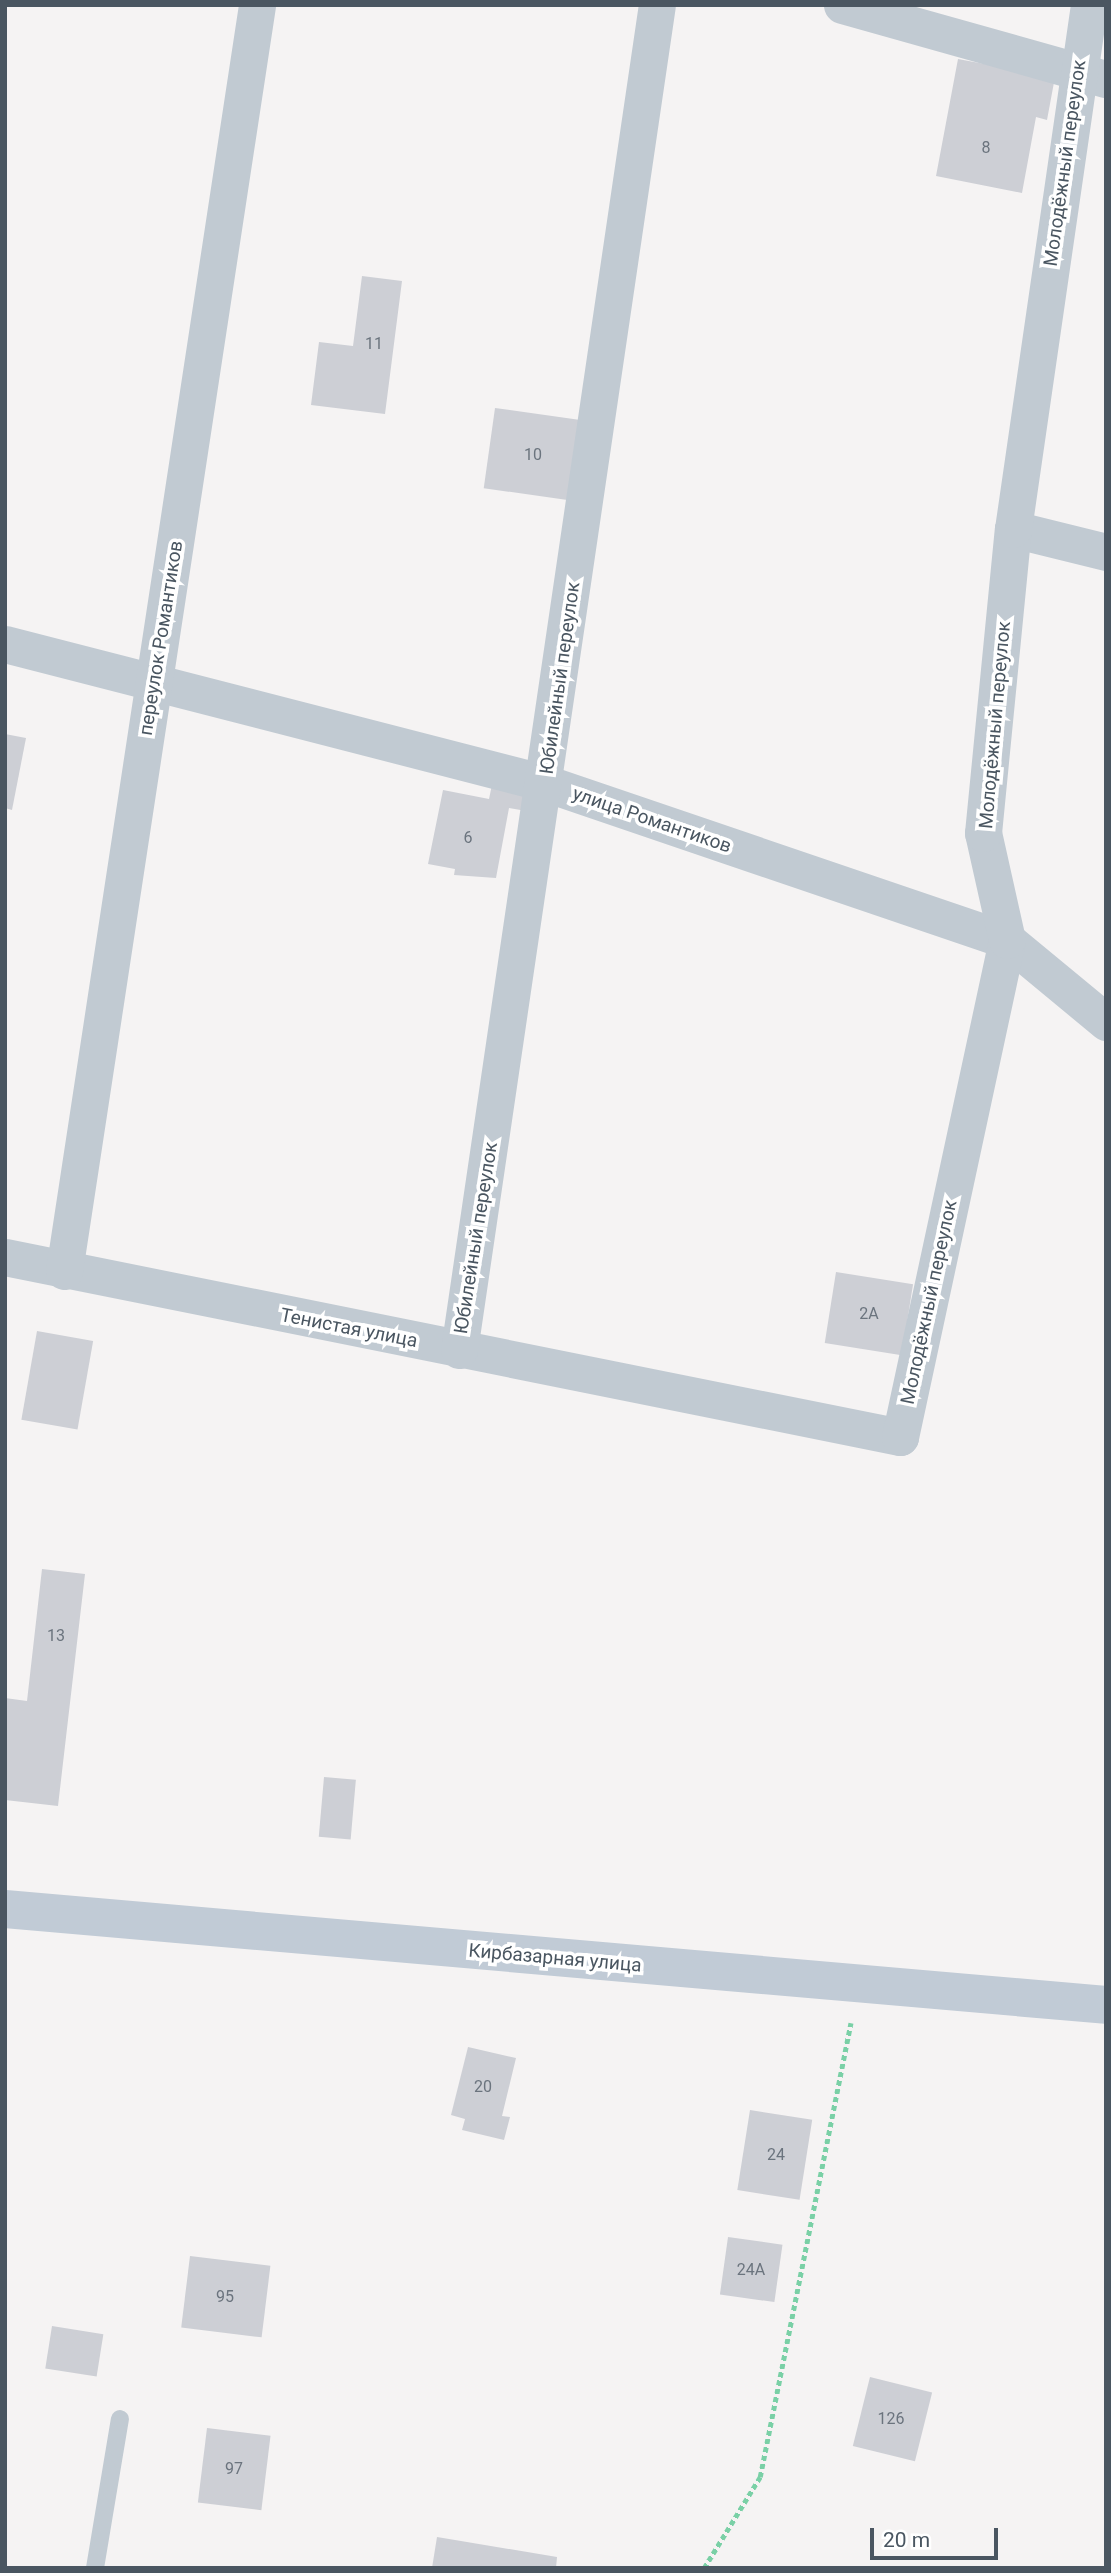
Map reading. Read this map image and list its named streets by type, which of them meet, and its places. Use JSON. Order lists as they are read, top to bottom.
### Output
{
  "streets": {
    "street": [
      "Молодёжный переулок",
      "переулок Романтиков",
      "Юбилейный переулок",
      "улица Романтиков",
      "Тенистая улица",
      "Кирбазарная улица"
    ]
  },
  "crossings": [
    ["Молодёжный переулок", "улица Романтиков"],
    ["Молодёжный переулок", "Тенистая улица"],
    ["переулок Романтиков", "улица Романтиков"],
    ["переулок Романтиков", "Тенистая улица"],
    ["Юбилейный переулок", "улица Романтиков"],
    ["Юбилейный переулок", "Тенистая улица"]
  ],
  "house_numbers": [
    "8",
    "11",
    "10",
    "6",
    "2А",
    "13",
    "20",
    "24",
    "24А",
    "95",
    "126",
    "97"
  ],
  "scale_bar": "20 m"
}
